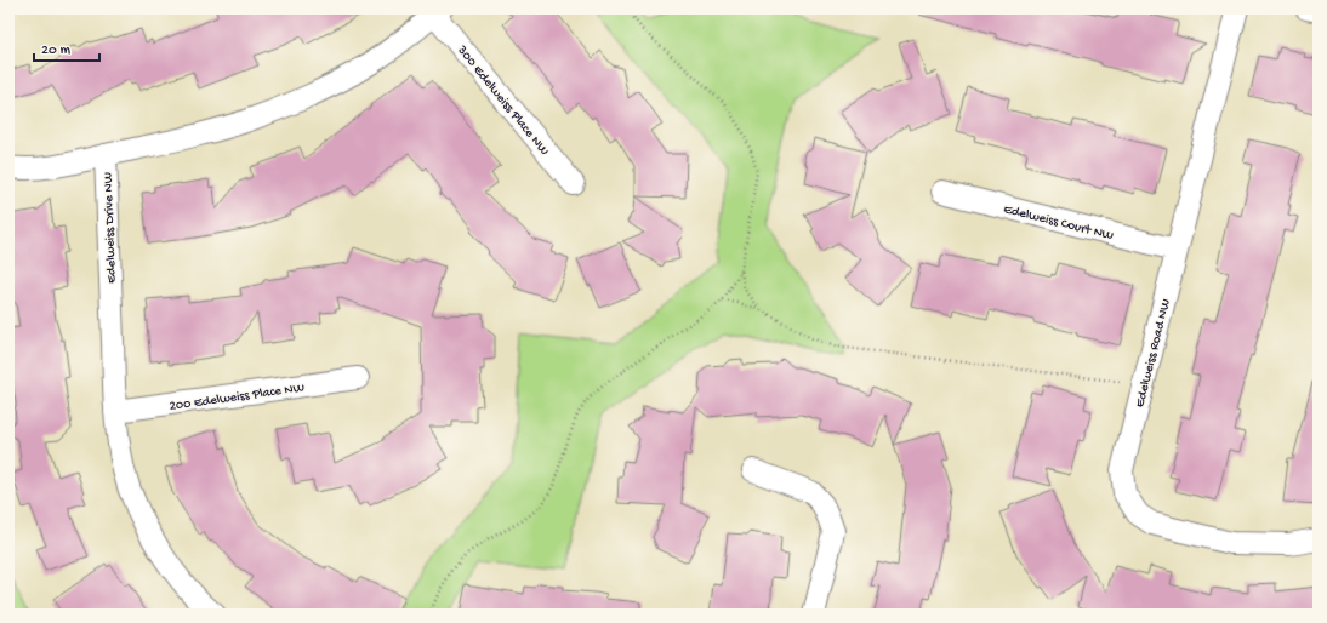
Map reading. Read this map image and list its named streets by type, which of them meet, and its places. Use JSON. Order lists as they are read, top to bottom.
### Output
{
  "streets": {
    "street": [
      "300 Edelweiss Place NW",
      "Edelweiss Court NW",
      "Edelweiss Drive NW",
      "Edelweiss Road NW",
      "200 Edelweiss Place NW"
    ]
  },
  "crossings": [
    ["300 Edelweiss Place NW", "Edelweiss Drive NW"],
    ["Edelweiss Court NW", "Edelweiss Road NW"],
    ["Edelweiss Drive NW", "200 Edelweiss Place NW"]
  ],
  "scale_bar": "20 m"
}
